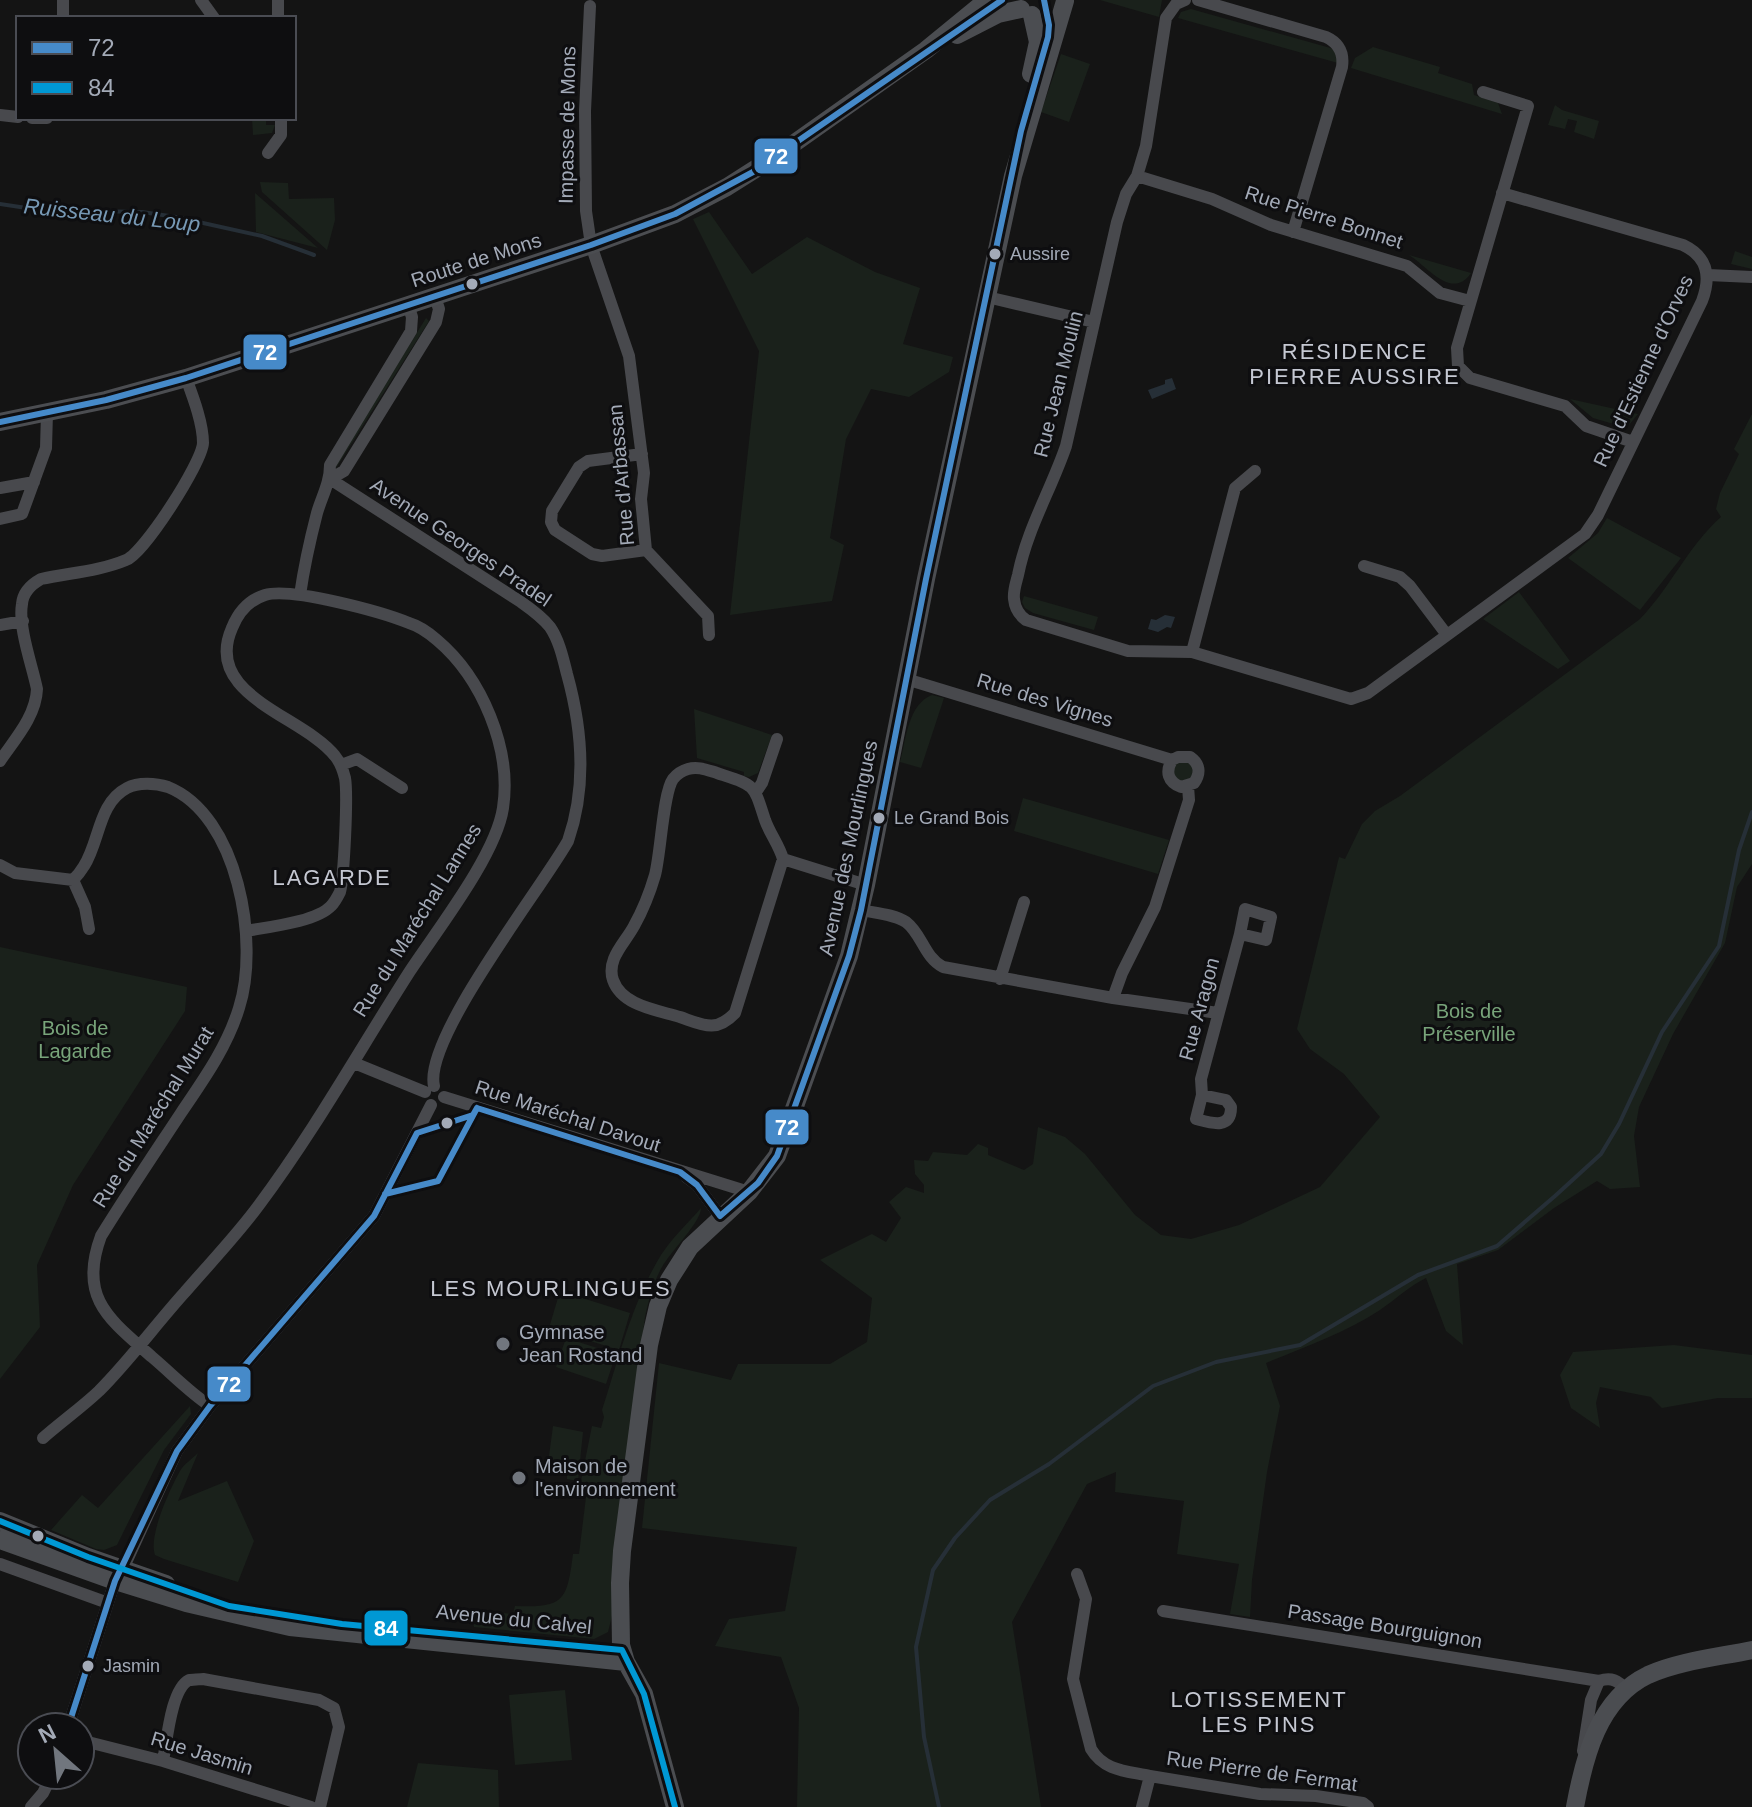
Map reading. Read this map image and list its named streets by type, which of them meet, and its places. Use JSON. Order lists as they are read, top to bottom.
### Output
{
  "streets": {
    "street": [
      "Impasse de Mons",
      "Rue Pierre Bonnet",
      "Route de Mons",
      "Rue d'Estienne d'Orves",
      "Rue Jean Moulin",
      "Rue d'Arbassan",
      "Avenue Georges Pradel",
      "Rue des Vignes",
      "Avenue des Mourlingues",
      "Rue du Maréchal Lannes",
      "Rue Aragon",
      "Rue Maréchal Davout",
      "Rue du Maréchal Murat",
      "Avenue du Calvel",
      "Passage Bourguignon",
      "Rue Jasmin",
      "Rue Pierre de Fermat"
    ]
  },
  "crossings": [
    ["Impasse de Mons", "Route de Mons"],
    ["Impasse de Mons", "Rue d'Arbassan"],
    ["Rue Pierre Bonnet", "Rue Jean Moulin"],
    ["Route de Mons", "Rue d'Arbassan"],
    ["Route de Mons", "Avenue des Mourlingues"],
    ["Rue d'Estienne d'Orves", "Rue Jean Moulin"],
    ["Avenue Georges Pradel", "Rue Maréchal Davout"],
    ["Rue des Vignes", "Avenue des Mourlingues"],
    ["Avenue des Mourlingues", "Rue Maréchal Davout"],
    ["Avenue des Mourlingues", "Avenue du Calvel"],
    ["Rue du Maréchal Lannes", "Rue du Maréchal Murat"]
  ],
  "districts": [
    "RÉSIDENCE PIERRE AUSSIRE",
    "LAGARDE",
    "LES MOURLINGUES",
    "LOTISSEMENT LES PINS"
  ],
  "water": ["Ruisseau du Loup"],
  "parks": ["Bois de Préserville", "Bois de Lagarde"],
  "places": [
    "Aussire",
    "Le Grand Bois",
    "Gymnase Jean Rostand",
    "Maison de l'environnement",
    "Jasmin"
  ],
  "lines": ["transit line 72", "transit line 84"],
  "legend": ["72", "84"],
  "north": "top left"
}
